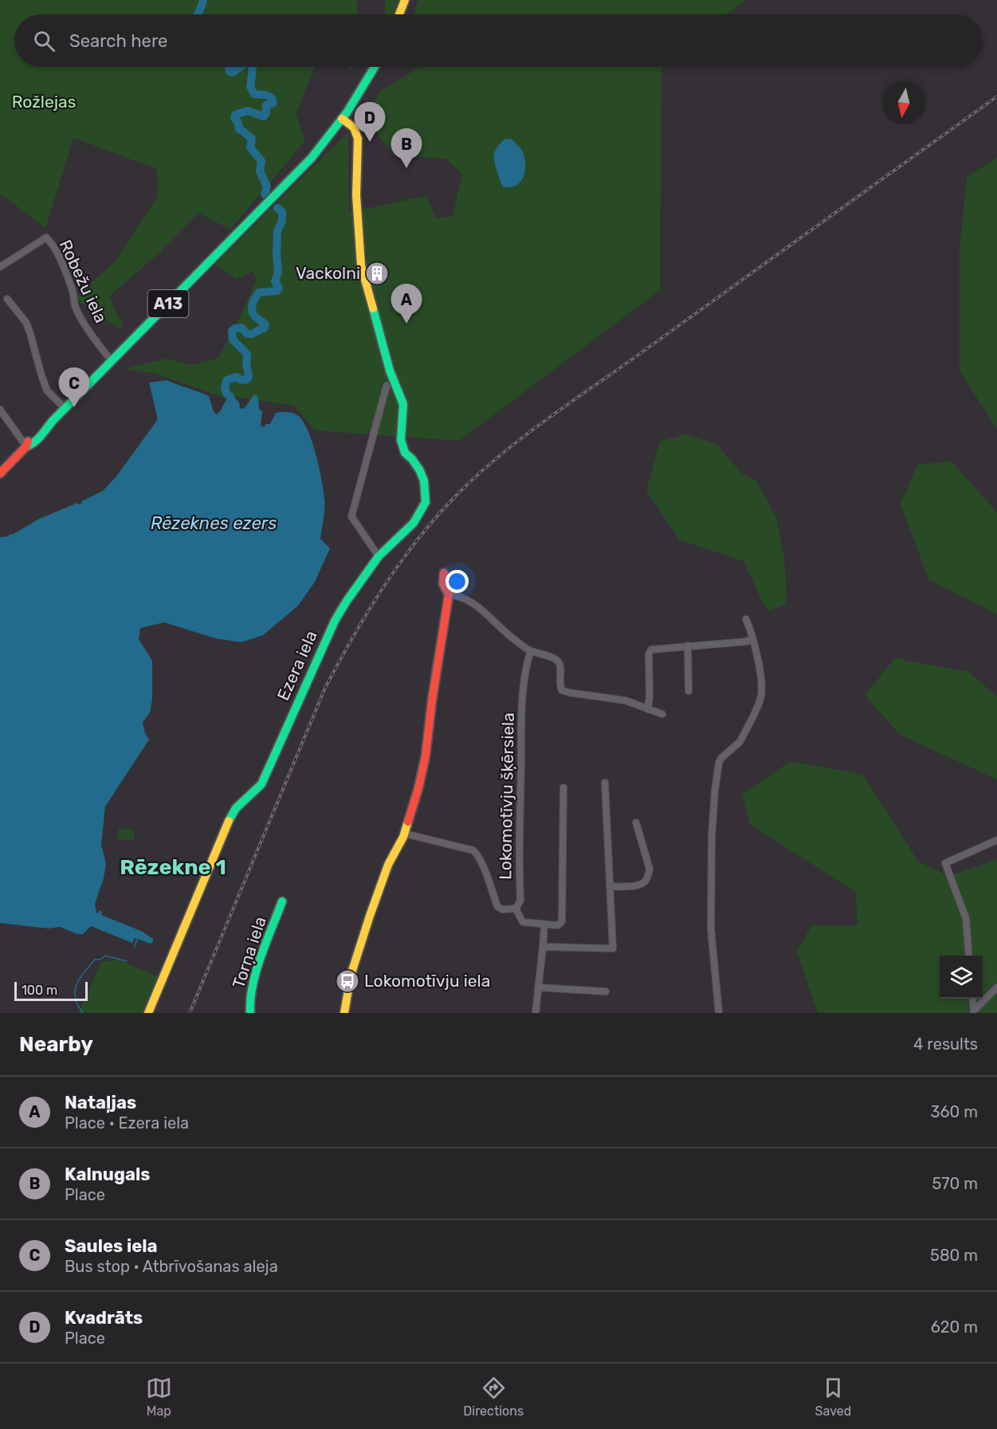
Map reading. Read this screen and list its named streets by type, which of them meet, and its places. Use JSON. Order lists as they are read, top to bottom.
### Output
{
  "streets": {
    "street": [
      "Robežu iela",
      "A13",
      "Ezera iela",
      "Lokomotīvju šķērsiela",
      "Torņa iela"
    ]
  },
  "crossings": [
    ["Robežu iela", "A13"],
    ["A13", "Ezera iela"]
  ],
  "districts": ["Rēzekne 1"],
  "water": ["Rēzeknes ezers"],
  "parks": ["Rožlejas"],
  "places": {
    "building": ["Vackolni"],
    "bus stop": ["Lokomotīvju iela"]
  },
  "scale_bar": "100 m",
  "north": "bottom",
  "page": {
    "search": "Search here",
    "pins": [
      "D",
      "B",
      "A",
      "C"
    ],
    "scale": "100 m",
    "heading": ["Nearby", "4 results"],
    "list": [
      {
        "mark": "A",
        "name": "Nataļjas",
        "note": "Place · Ezera iela",
        "value": "360 m"
      },
      {
        "mark": "B",
        "name": "Kalnugals",
        "note": "Place",
        "value": "570 m"
      },
      {
        "mark": "C",
        "name": "Saules iela",
        "note": "Bus stop · Atbrīvošanas aleja",
        "value": "580 m"
      },
      {
        "mark": "D",
        "name": "Kvadrāts",
        "note": "Place",
        "value": "620 m"
      }
    ],
    "nav": ["Map", "Directions", "Saved"]
  }
}
